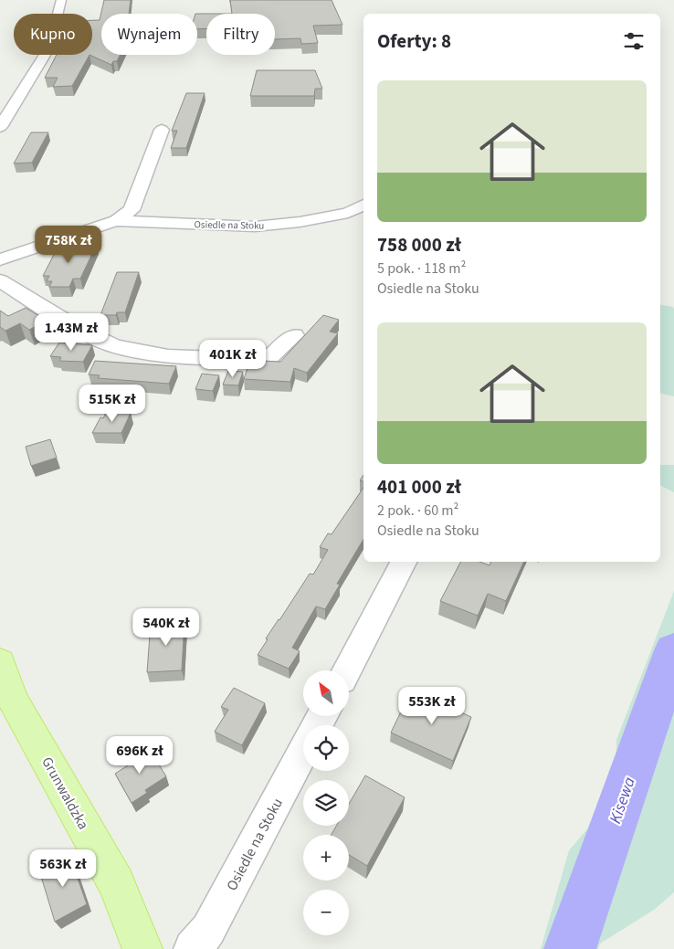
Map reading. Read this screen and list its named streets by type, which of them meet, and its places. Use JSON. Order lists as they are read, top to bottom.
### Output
{
  "streets": {
    "main road": ["Grunwaldzka"],
    "street": ["Osiedle na Stoku"]
  },
  "water": ["Kisewa"],
  "north": "top left",
  "page": {
    "chip": ["Kupno", "Wynajem", "Filtry"],
    "heading": "Oferty: 8",
    "list": [
      {
        "name": "758 000 zł",
        "note": "5 pok. · 118 m² · Osiedle na Stoku"
      },
      {
        "name": "401 000 zł",
        "note": "2 pok. · 60 m² · Osiedle na Stoku"
      }
    ],
    "price": [
      "758K zł",
      "1.43M zł",
      "401K zł",
      "515K zł",
      "540K zł",
      "553K zł",
      "696K zł",
      "563K zł"
    ],
    "map_buttons": ["+", "−"]
  }
}
